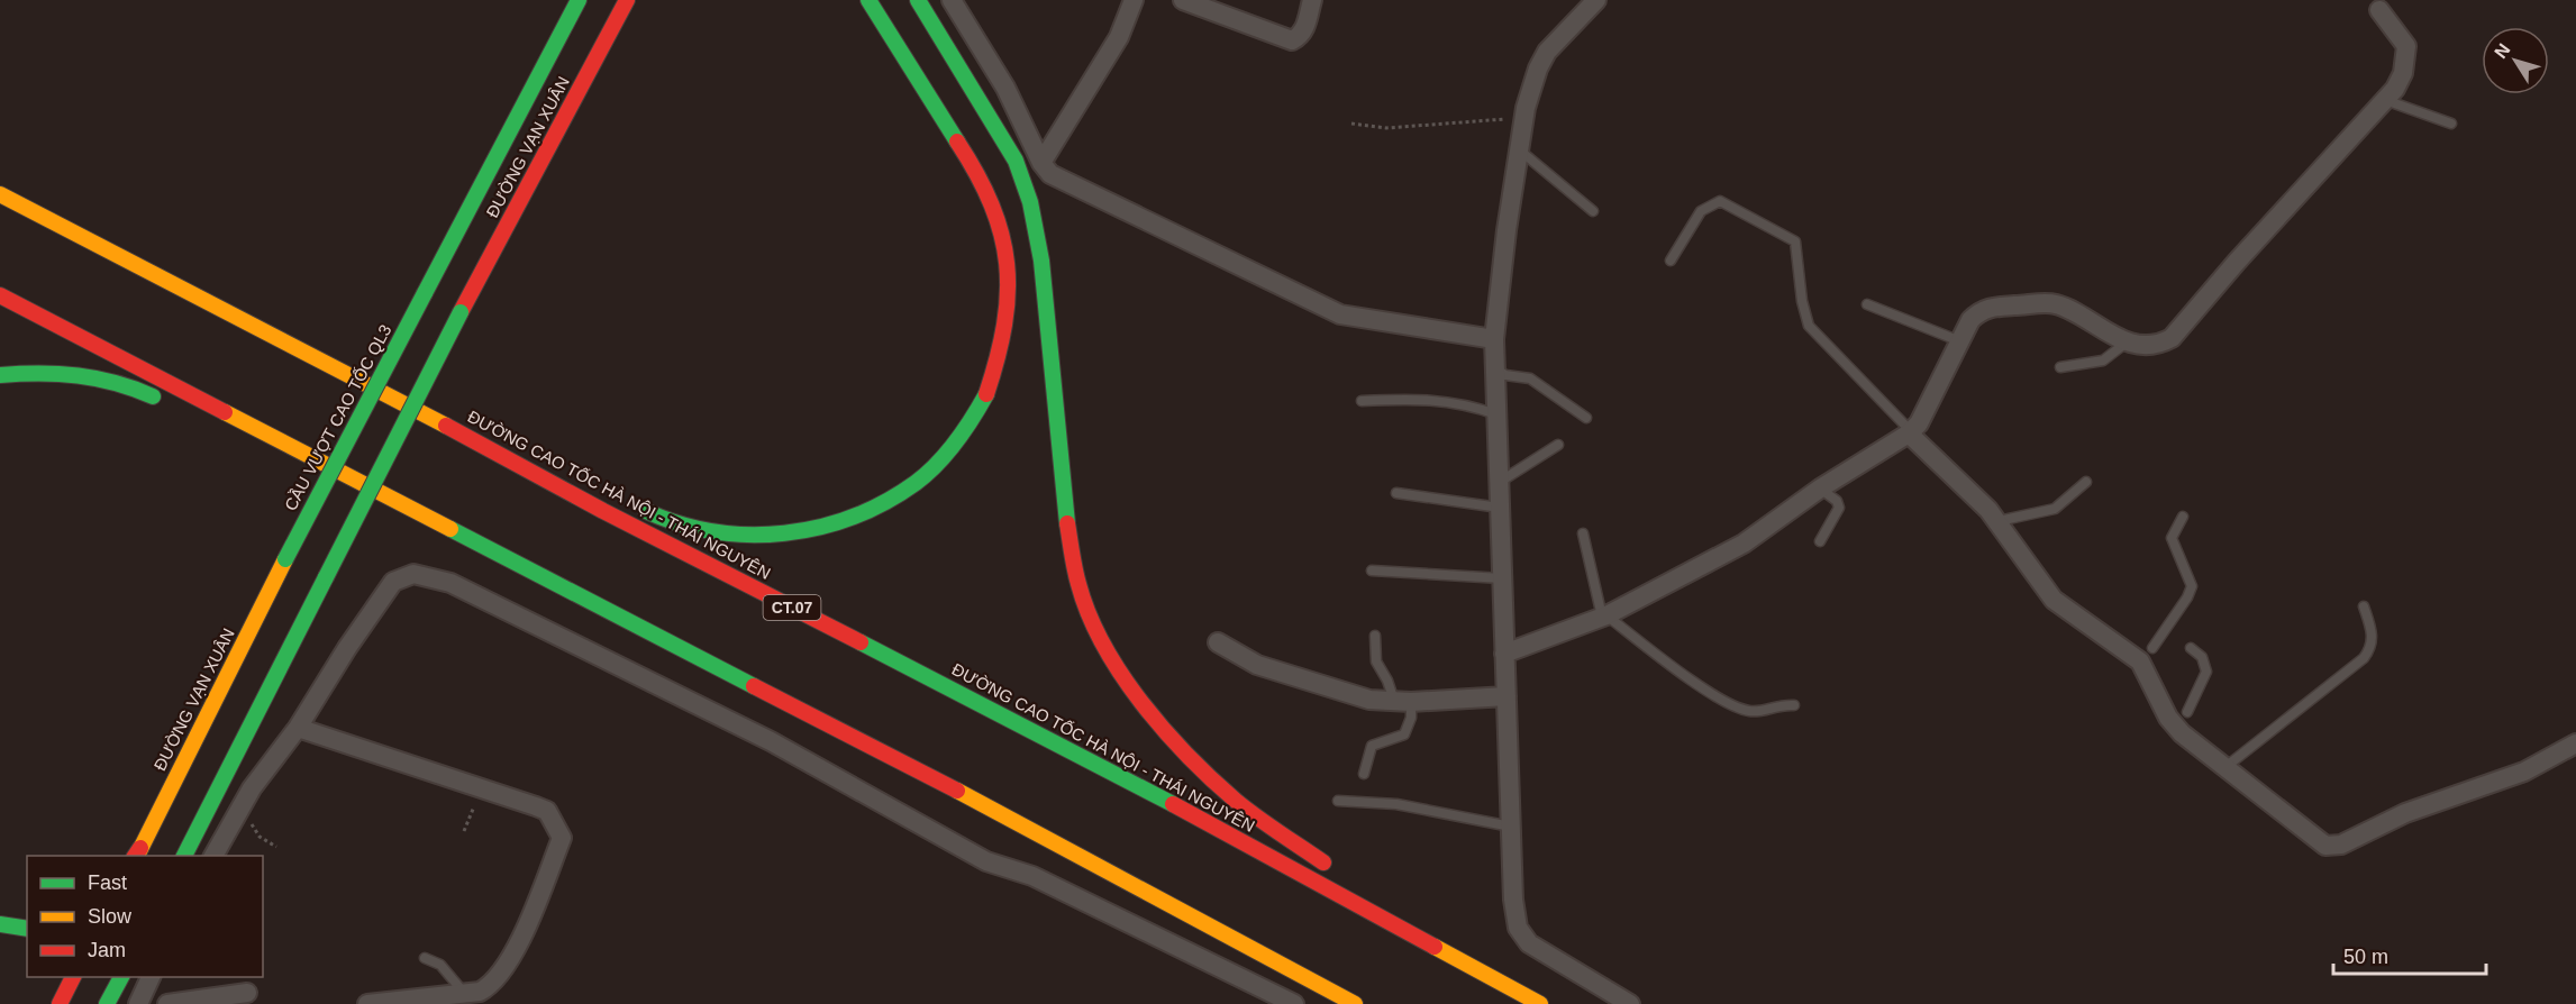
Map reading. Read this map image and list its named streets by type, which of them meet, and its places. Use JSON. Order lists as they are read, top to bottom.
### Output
{
  "streets": {
    "main road": [
      "ĐƯỜNG VẠN XUÂN",
      "CẦU VƯỢT CAO TỐC QL3",
      "ĐƯỜNG CAO TỐC HÀ NỘI - THÁI NGUYÊN",
      "CT.07"
    ]
  },
  "crossings": [
    ["ĐƯỜNG VẠN XUÂN", "CẦU VƯỢT CAO TỐC QL3"]
  ],
  "legend": ["Fast", "Slow", "Jam"],
  "scale_bar": "50 m",
  "north": "top left"
}
